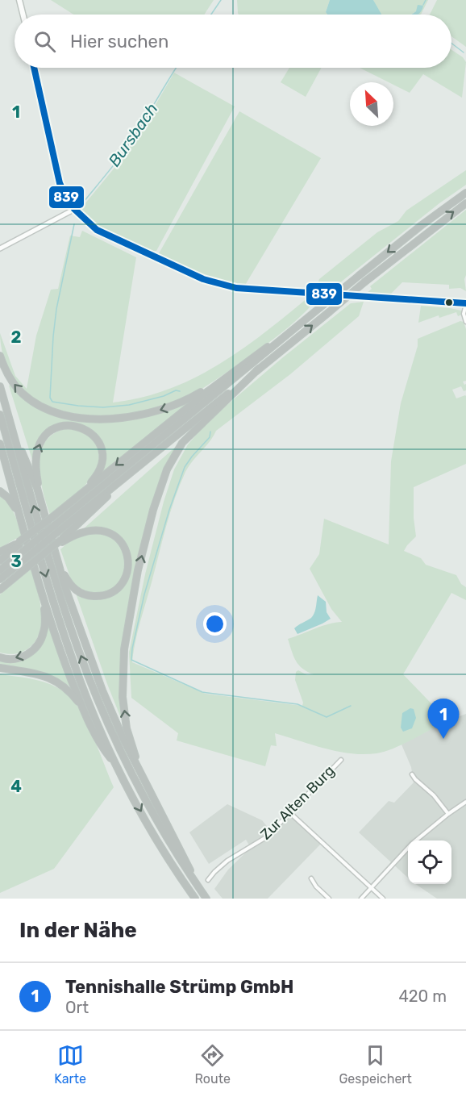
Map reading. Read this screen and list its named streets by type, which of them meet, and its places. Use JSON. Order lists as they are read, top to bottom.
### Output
{
  "streets": {
    "street": ["Zur Alten Burg"]
  },
  "water": ["Bursbach"],
  "lines": ["transit line 839"],
  "north": "top left",
  "page": {
    "search": "Hier suchen",
    "pins": "1",
    "heading": "In der Nähe",
    "list": [
      {
        "mark": "1",
        "name": "Tennishalle Strümp GmbH",
        "note": "Ort",
        "value": "420 m"
      }
    ],
    "nav": ["Karte", "Route", "Gespeichert"]
  },
  "grid": {
    "rows": [
      "1",
      "2",
      "3",
      "4"
    ]
  }
}
